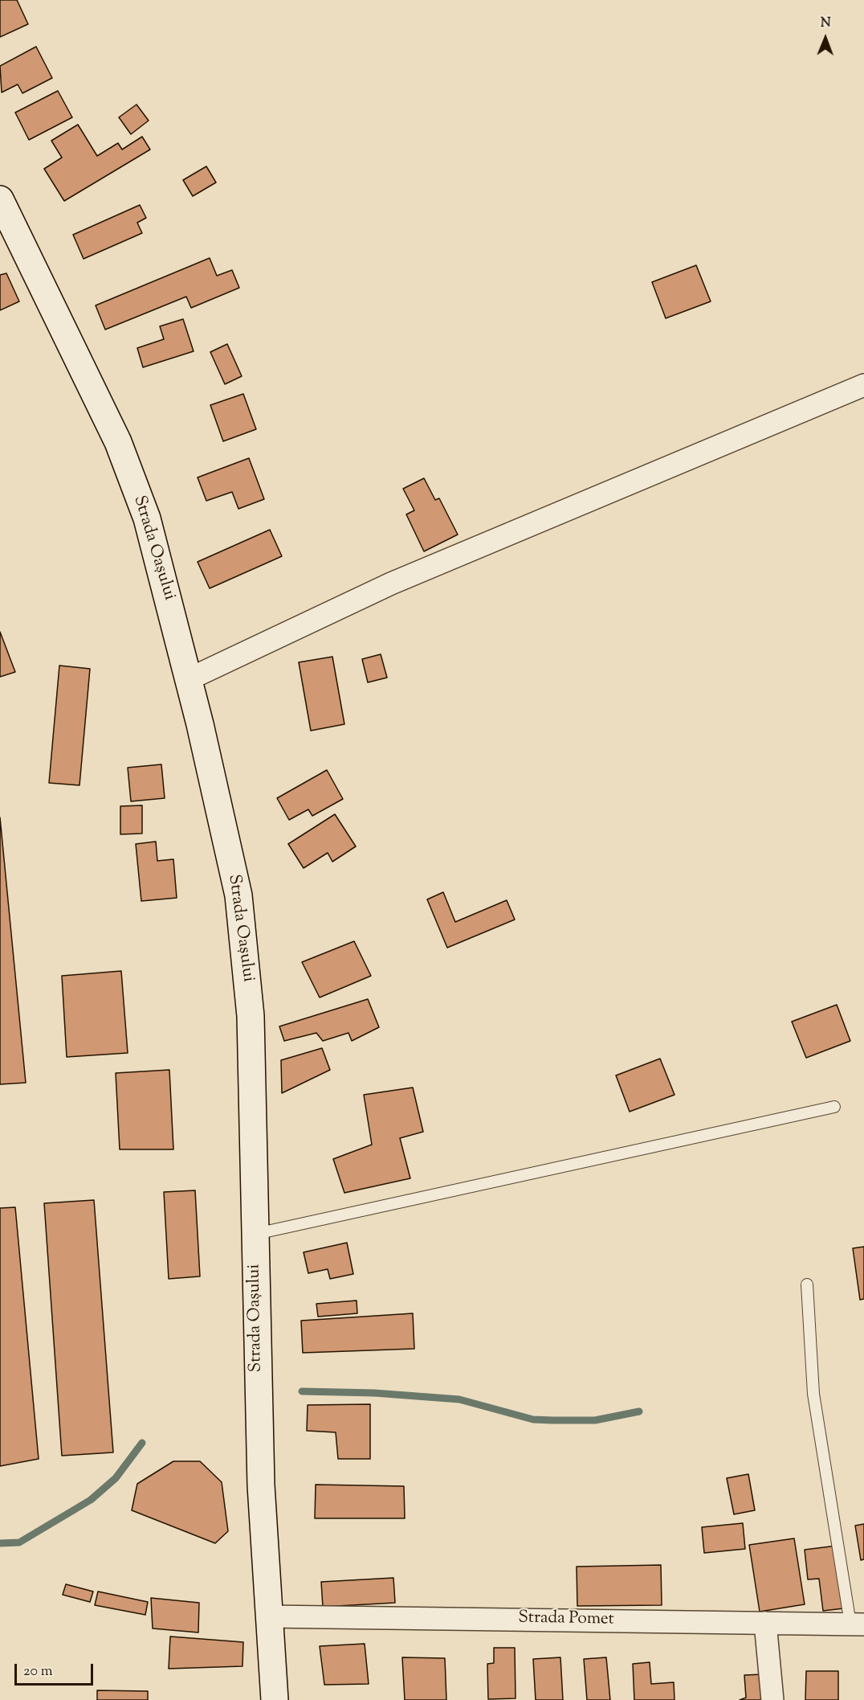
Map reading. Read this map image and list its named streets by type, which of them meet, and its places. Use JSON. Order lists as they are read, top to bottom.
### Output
{
  "streets": {
    "main road": ["Strada Oașului"],
    "street": ["Strada Pomet"]
  },
  "crossings": [
    ["Strada Oașului", "Strada Pomet"]
  ],
  "scale_bar": "20 m",
  "north": "top"
}
